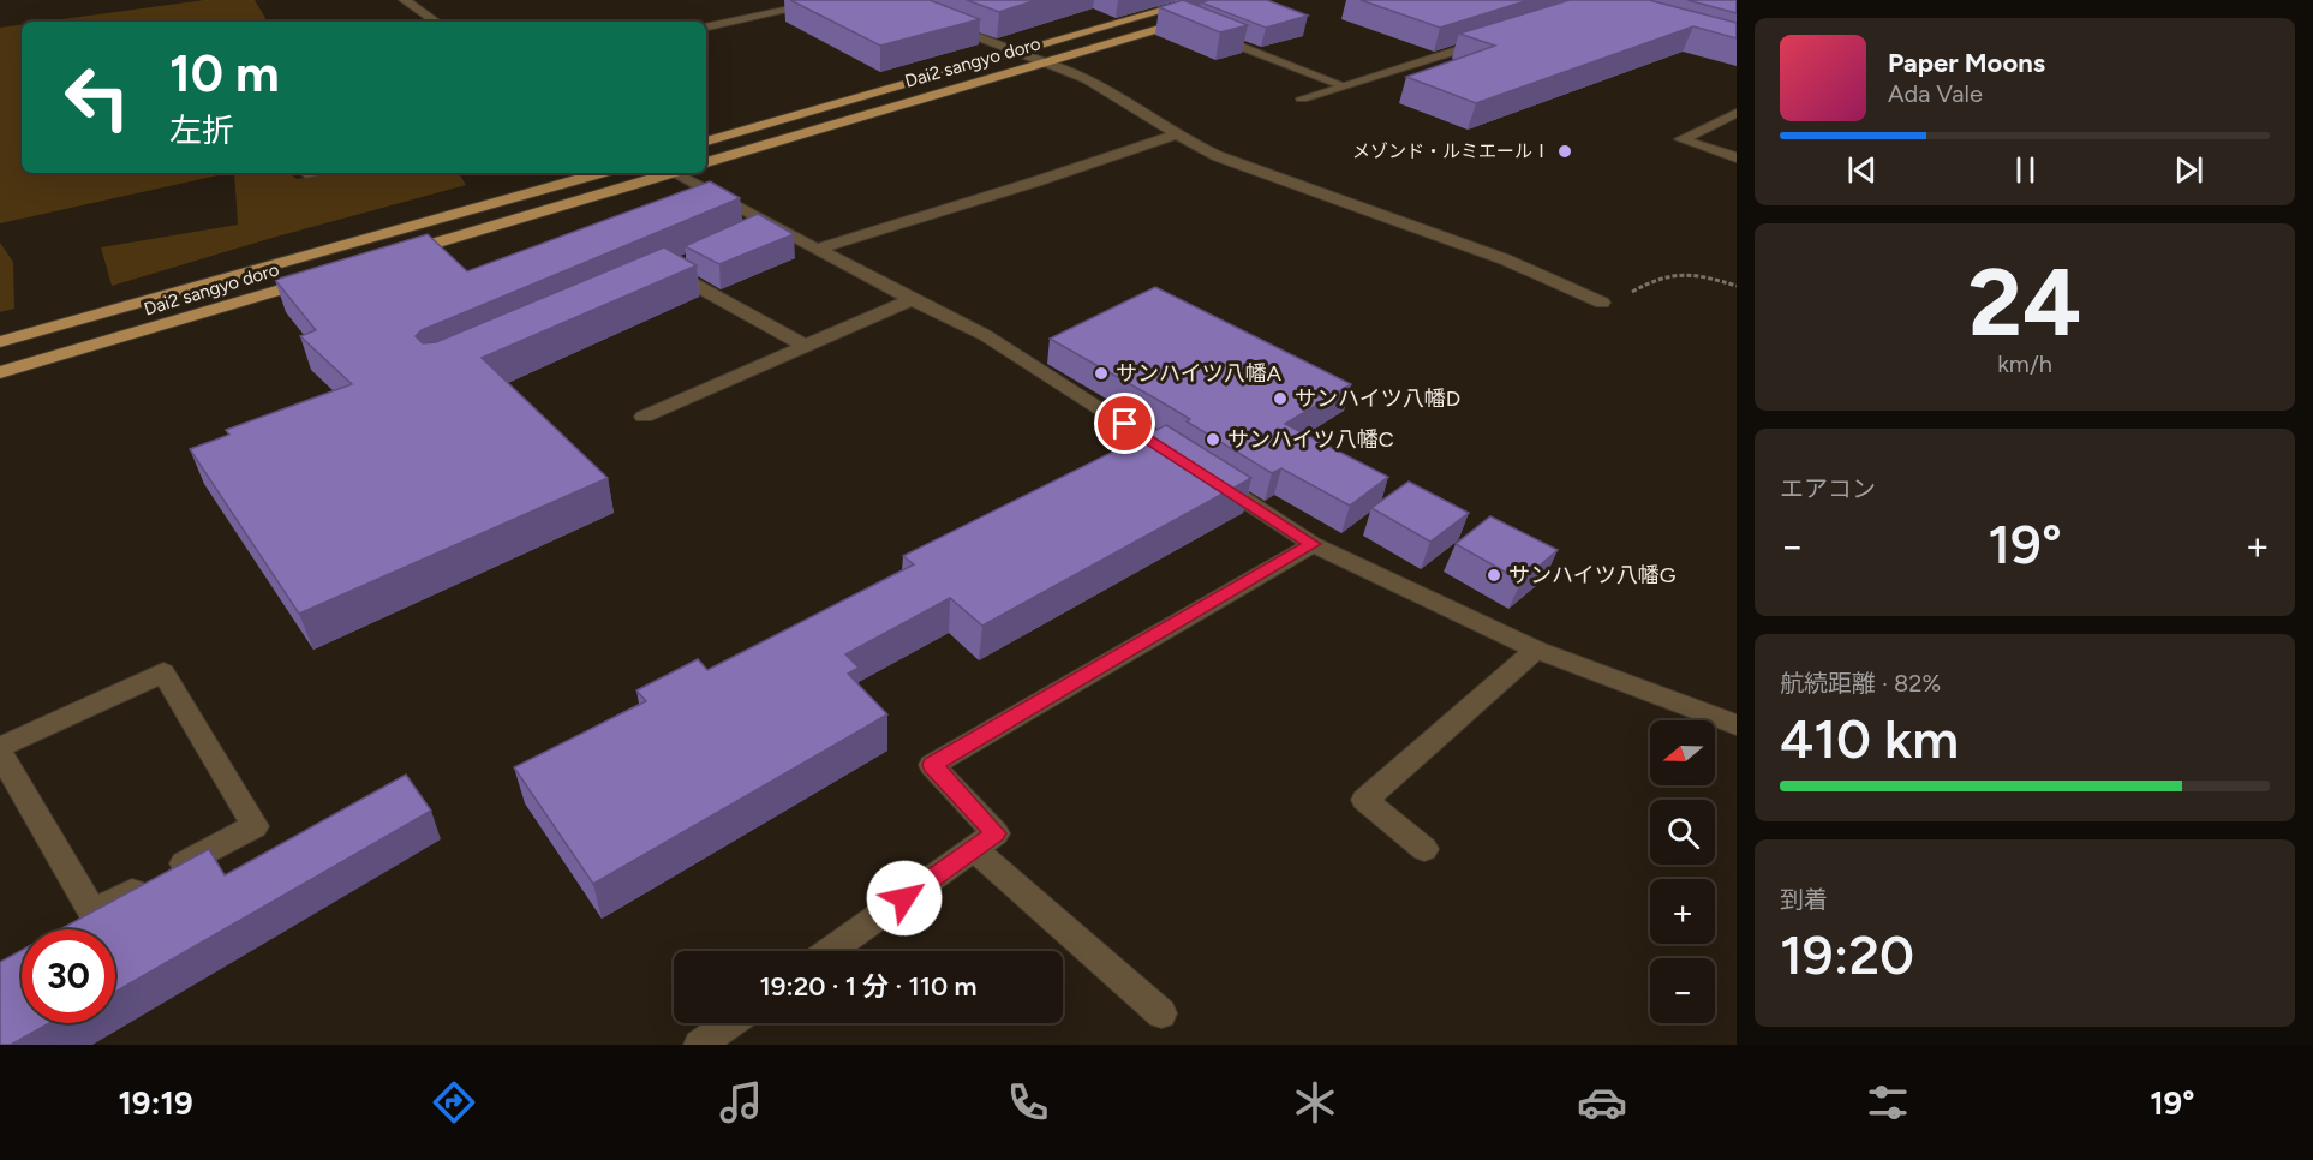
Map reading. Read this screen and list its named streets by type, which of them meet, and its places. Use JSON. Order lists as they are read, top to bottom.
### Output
{
  "streets": {
    "main road": ["Dai2 sangyo doro"]
  },
  "places": [
    "メゾンド・ルミエールⅠ",
    "サンハイツ八幡A",
    "サンハイツ八幡D",
    "サンハイツ八幡C",
    "サンハイツ八幡G"
  ],
  "north": "left",
  "page": {
    "turn": ["10 m", "左折"],
    "song": ["Paper Moons", "Ada Vale"],
    "tile": [
      ["24", "km/h"],
      "エアコン",
      ["航続距離 · 82%", "410 km"],
      ["到着", "19:20"]
    ],
    "heat": ["−", "19°", "+"],
    "map_buttons": ["+", "−"],
    "limit": "30",
    "trip": "19:20 · 1 分 · 110 m",
    "tabs": ["19:19", "19°"]
  }
}
